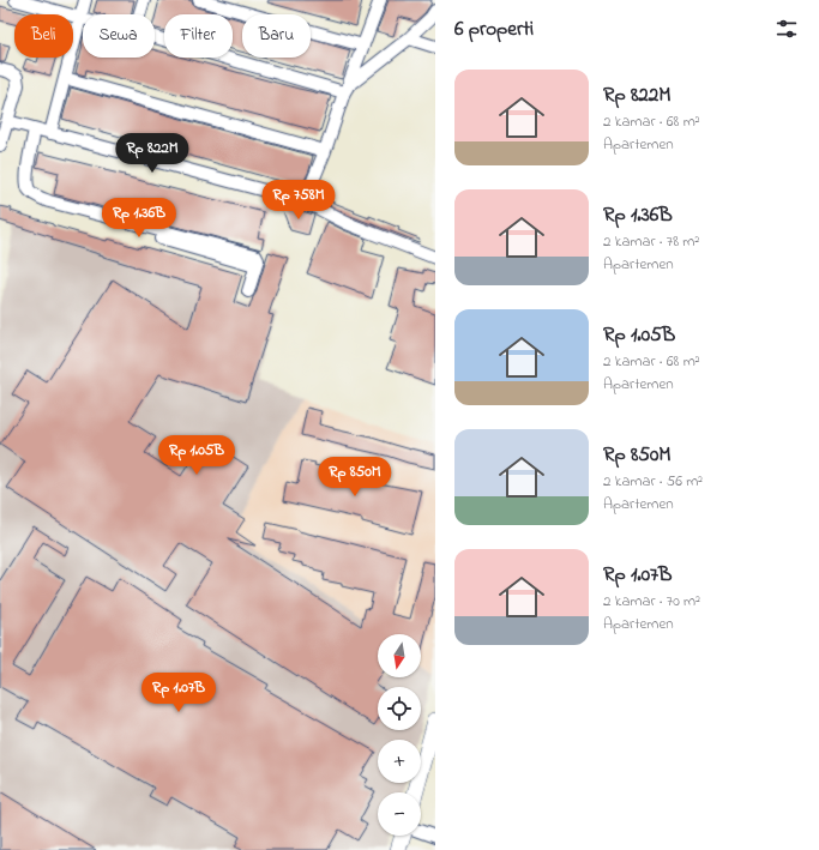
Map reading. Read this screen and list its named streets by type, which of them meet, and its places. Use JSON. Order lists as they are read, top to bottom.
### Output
{
  "north": "bottom",
  "page": {
    "heading": "6 properti",
    "chip": [
      "Beli",
      "Sewa",
      "Filter",
      "Baru"
    ],
    "list": [
      {
        "name": "Rp 822M",
        "note": "2 kamar · 68 m² · Apartemen"
      },
      {
        "name": "Rp 1.36B",
        "note": "2 kamar · 78 m² · Apartemen"
      },
      {
        "name": "Rp 1.05B",
        "note": "2 kamar · 68 m² · Apartemen"
      },
      {
        "name": "Rp 850M",
        "note": "2 kamar · 56 m² · Apartemen"
      },
      {
        "name": "Rp 1.07B",
        "note": "2 kamar · 70 m² · Apartemen"
      }
    ],
    "price": [
      "Rp 822M",
      "Rp 758M",
      "Rp 1.36B",
      "Rp 1.05B",
      "Rp 850M",
      "Rp 1.07B"
    ],
    "map_buttons": ["+", "−"]
  }
}
